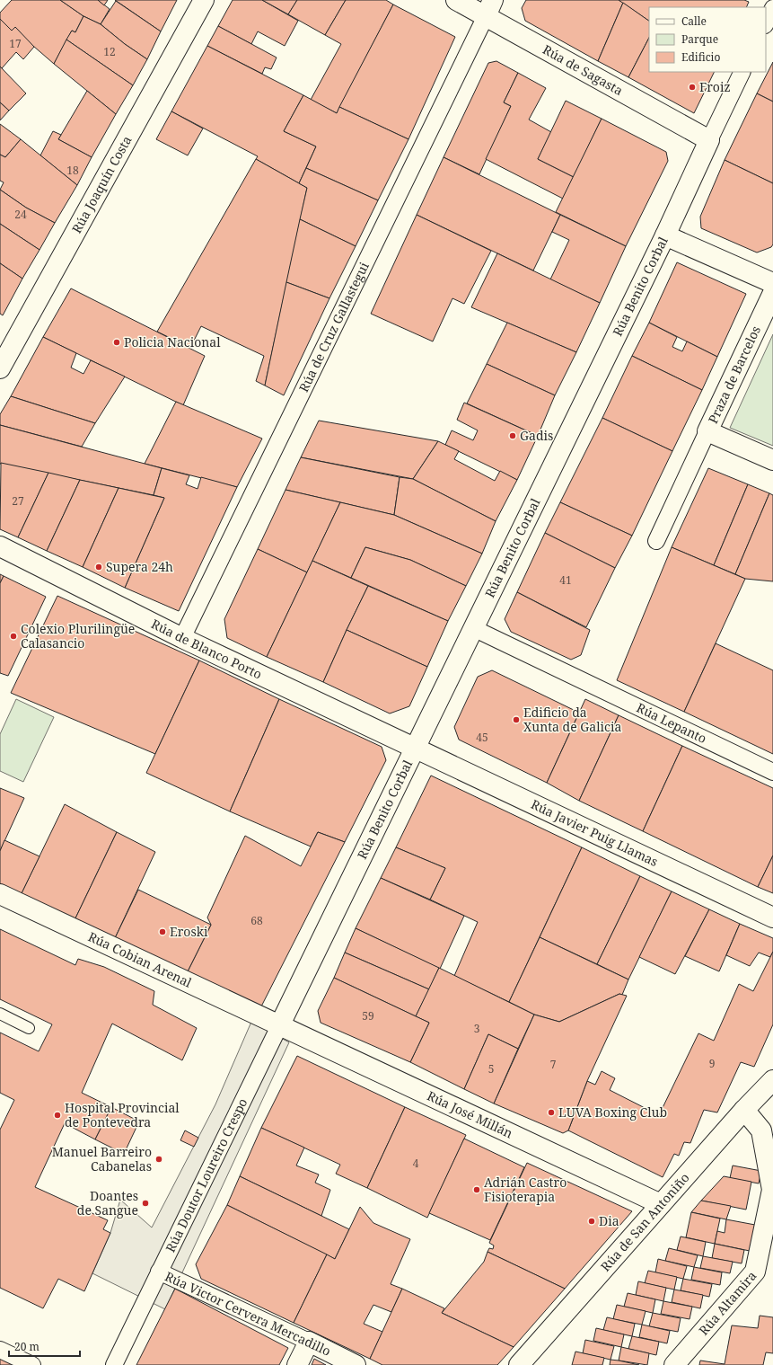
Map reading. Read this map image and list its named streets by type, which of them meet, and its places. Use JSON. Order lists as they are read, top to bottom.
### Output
{
  "streets": {
    "street": [
      "Rúa de Sagasta",
      "Rúa Joaquín Costa",
      "Rúa Benito Corbal",
      "Rúa de Cruz Gallastegui",
      "Praza de Barcelos",
      "Rúa de Blanco Porto",
      "Rúa Lepanto",
      "Rúa Javier Puig Llamas",
      "Rúa Cobian Arenal",
      "Rúa José Millán",
      "Rúa Doutor Loureiro Crespo",
      "Rúa de San Antoniño",
      "Rúa Altamira",
      "Rúa Victor Cervera Mercadillo"
    ]
  },
  "crossings": [
    ["Rúa de Sagasta", "Rúa Benito Corbal"],
    ["Rúa de Sagasta", "Rúa de Cruz Gallastegui"],
    ["Rúa Benito Corbal", "Rúa de Blanco Porto"],
    ["Rúa Benito Corbal", "Rúa Lepanto"],
    ["Rúa Benito Corbal", "Rúa Javier Puig Llamas"],
    ["Rúa Benito Corbal", "Rúa Cobian Arenal"],
    ["Rúa Benito Corbal", "Rúa José Millán"],
    ["Rúa Benito Corbal", "Rúa Doutor Loureiro Crespo"],
    ["Rúa de Cruz Gallastegui", "Rúa de Blanco Porto"],
    ["Rúa de Blanco Porto", "Rúa Javier Puig Llamas"],
    ["Rúa Cobian Arenal", "Rúa José Millán"],
    ["Rúa Cobian Arenal", "Rúa Doutor Loureiro Crespo"],
    ["Rúa José Millán", "Rúa Doutor Loureiro Crespo"],
    ["Rúa José Millán", "Rúa de San Antoniño"],
    ["Rúa Doutor Loureiro Crespo", "Rúa Victor Cervera Mercadillo"],
    ["Rúa de San Antoniño", "Rúa Altamira"]
  ],
  "places": [
    "Froiz",
    "Policia Nacional",
    "Gadis",
    "Supera 24h",
    "Colexio Plurilingüe Calasancio",
    "Edificio da Xunta de Galicia",
    "Eroski",
    "LUVA Boxing Club",
    "Hospital Provincial de Pontevedra",
    "Manuel Barreiro Cabanelas",
    "Adrián Castro Fisioterapia",
    "Doantes de Sangue",
    "Dia"
  ],
  "house_numbers": [
    "17",
    "12",
    "18",
    "24",
    "27",
    "41",
    "45",
    "68",
    "59",
    "3",
    "9",
    "7",
    "5",
    "4"
  ],
  "legend": ["Calle", "Parque", "Edificio"],
  "scale_bar": "20 m"
}
